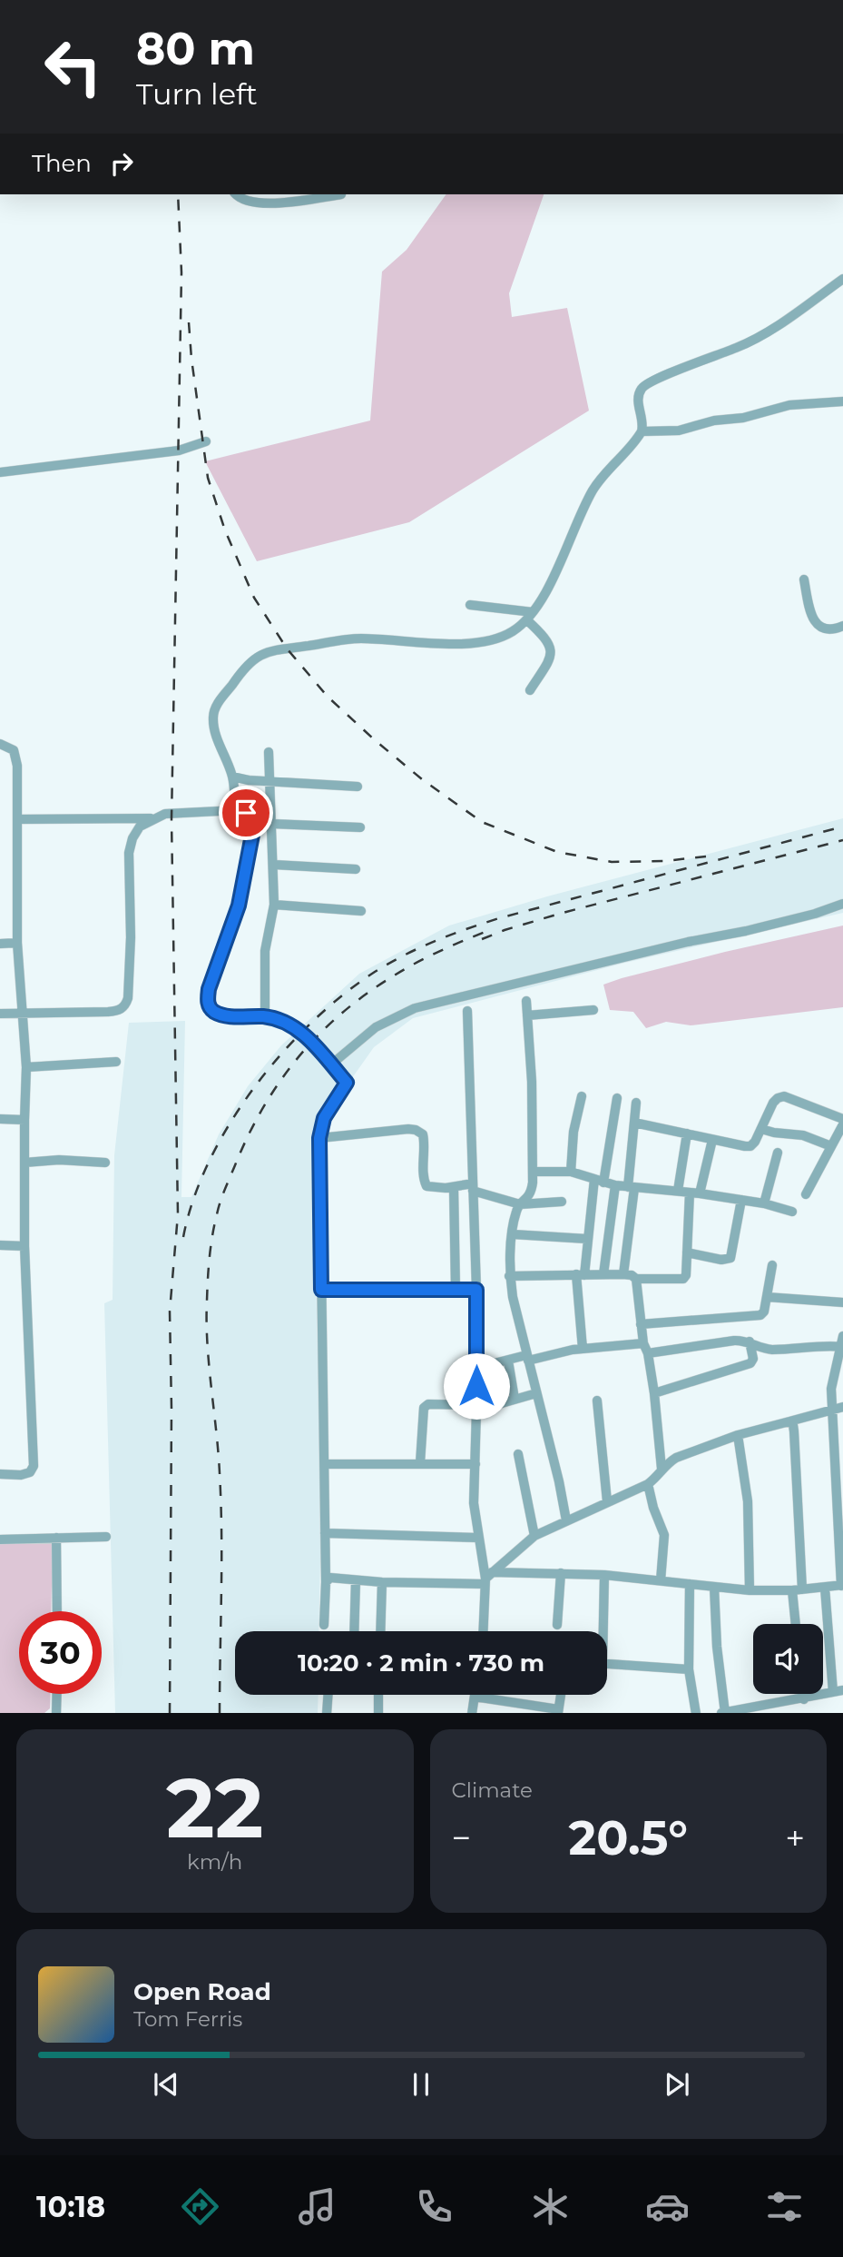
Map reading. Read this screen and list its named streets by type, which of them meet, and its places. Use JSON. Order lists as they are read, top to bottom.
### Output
{
  "page": {
    "turn": ["80 m", "Turn left"],
    "then": "Then",
    "limit": "30",
    "trip": "10:20 · 2 min · 730 m",
    "tile": [
      ["22", "km/h"],
      "Climate"
    ],
    "heat": ["−", "20.5°", "+"],
    "song": ["Open Road", "Tom Ferris"],
    "tabs": "10:18"
  }
}
